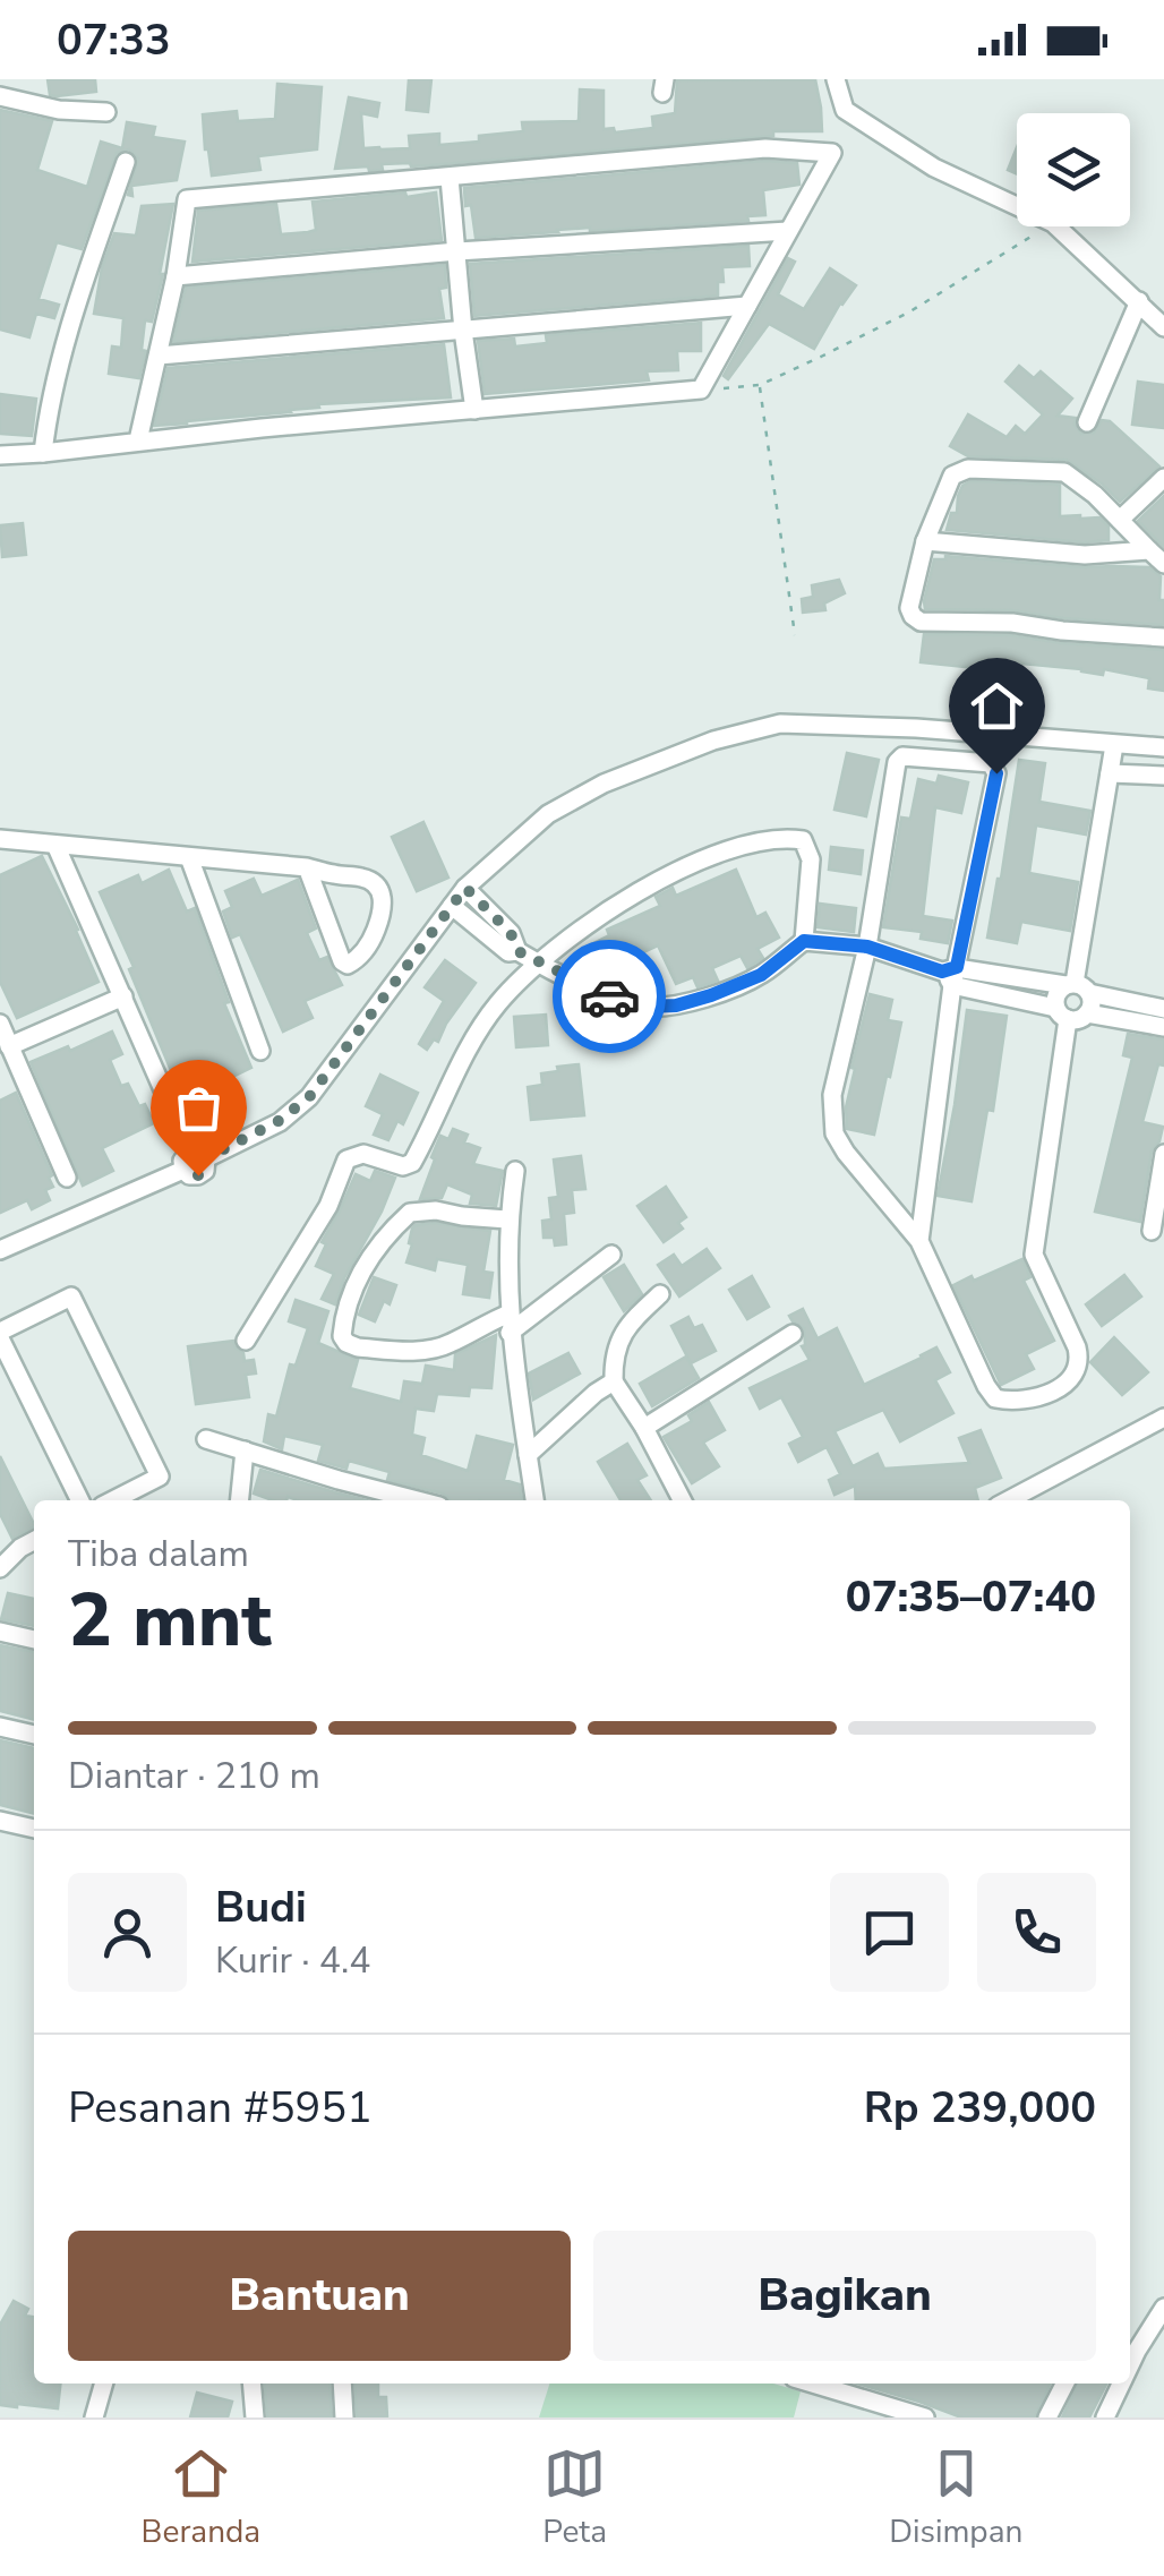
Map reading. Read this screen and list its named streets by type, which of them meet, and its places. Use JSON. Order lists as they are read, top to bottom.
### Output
{
  "page": {
    "status": "07:33",
    "heading": ["2 mnt", "Tiba dalam", "07:35–07:40"],
    "panel": [
      "Budi",
      "Kurir · 4.4",
      "Pesanan #5951",
      "Rp 239,000"
    ],
    "bar": "Diantar · 210 m",
    "buttons": ["Bantuan", "Bagikan"],
    "tabs": ["Beranda", "Peta", "Disimpan"]
  }
}
